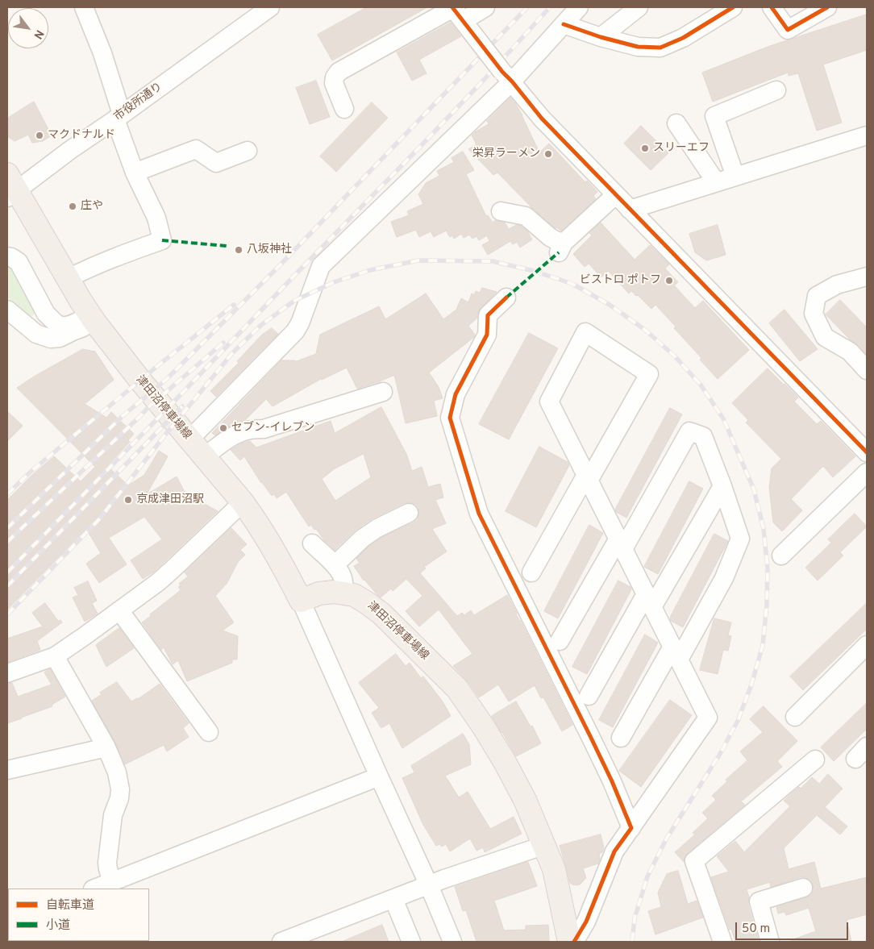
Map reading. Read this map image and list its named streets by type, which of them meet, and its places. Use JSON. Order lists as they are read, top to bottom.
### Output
{
  "streets": {
    "main road": ["津田沼停車場線"],
    "street": ["市役所通り"]
  },
  "crossings": [
    ["市役所通り", "津田沼停車場線"]
  ],
  "places": [
    "マクドナルド",
    "スリーエフ",
    "栄昇ラーメン",
    "庄や",
    "八坂神社",
    "ビストロ ポトフ",
    "セブン-イレブン",
    "京成津田沼駅"
  ],
  "legend": ["自転車道", "小道"],
  "scale_bar": "50 m",
  "north": "bottom right"
}
